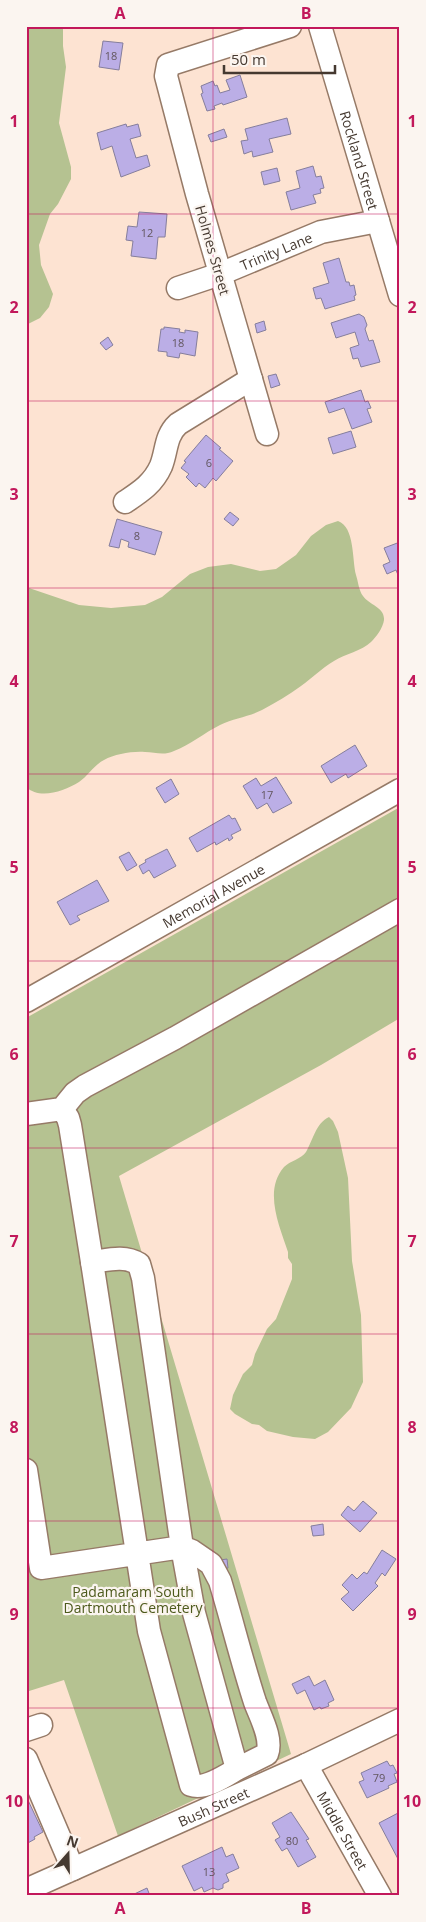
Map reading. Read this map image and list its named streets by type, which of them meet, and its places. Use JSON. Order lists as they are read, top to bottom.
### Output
{
  "streets": {
    "street": [
      "Rockland Street",
      "Holmes Street",
      "Trinity Lane",
      "Memorial Avenue",
      "Bush Street",
      "Middle Street"
    ]
  },
  "crossings": [
    ["Rockland Street", "Trinity Lane"],
    ["Holmes Street", "Trinity Lane"],
    ["Bush Street", "Middle Street"]
  ],
  "parks": ["Padamaram South Dartmouth Cemetery"],
  "house_numbers": [
    "18",
    "12",
    "18",
    "6",
    "8",
    "17",
    "79",
    "80",
    "13"
  ],
  "scale_bar": "50 m",
  "north": "top",
  "grid": {
    "columns": ["A", "B"],
    "rows": [
      "1",
      "2",
      "3",
      "4",
      "5",
      "6",
      "7",
      "8",
      "9",
      "10"
    ]
  }
}
